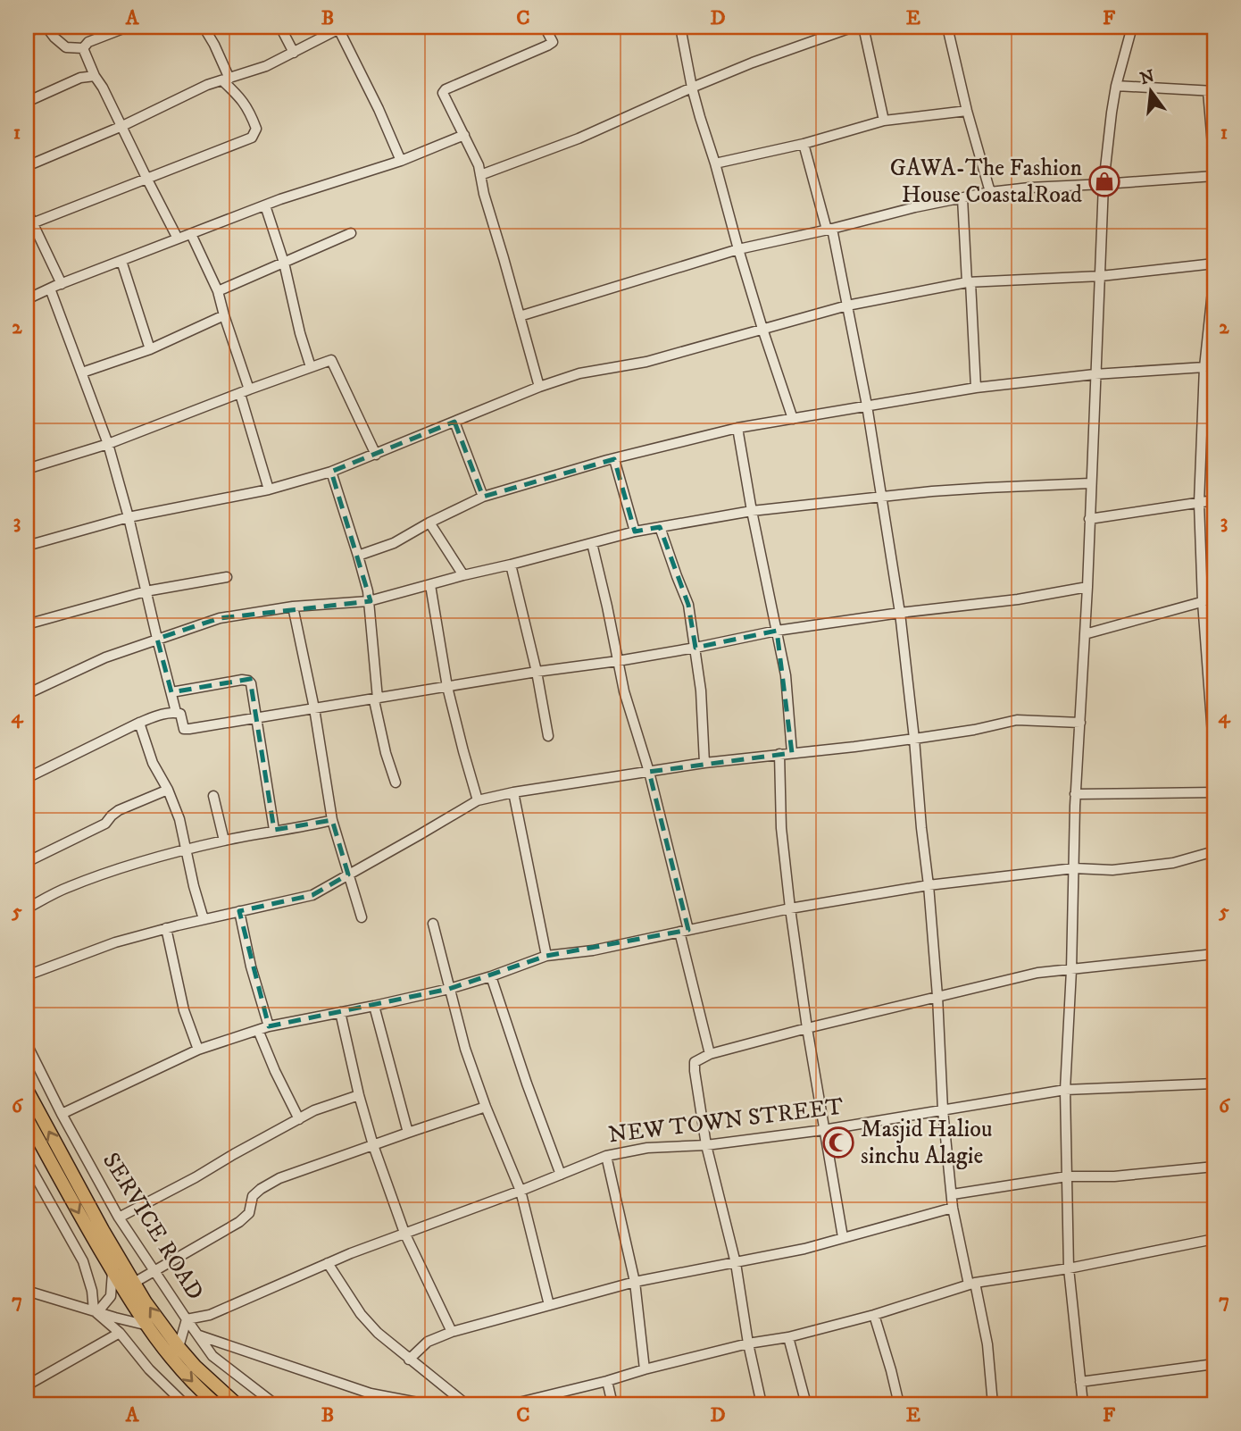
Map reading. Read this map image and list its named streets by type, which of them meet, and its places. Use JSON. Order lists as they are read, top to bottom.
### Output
{
  "streets": {
    "street": ["NEW TOWN STREET", "SERVICE ROAD"]
  },
  "crossings": [
    ["NEW TOWN STREET", "SERVICE ROAD"]
  ],
  "places": {
    "shop": ["GAWA-The Fashion House CoastalRoad"],
    "mosque": ["Masjid Haliou sinchu Alagie"]
  },
  "north": "top",
  "grid": {
    "columns": [
      "A",
      "B",
      "C",
      "D",
      "E",
      "F"
    ],
    "rows": [
      "1",
      "2",
      "3",
      "4",
      "5",
      "6",
      "7"
    ]
  }
}
